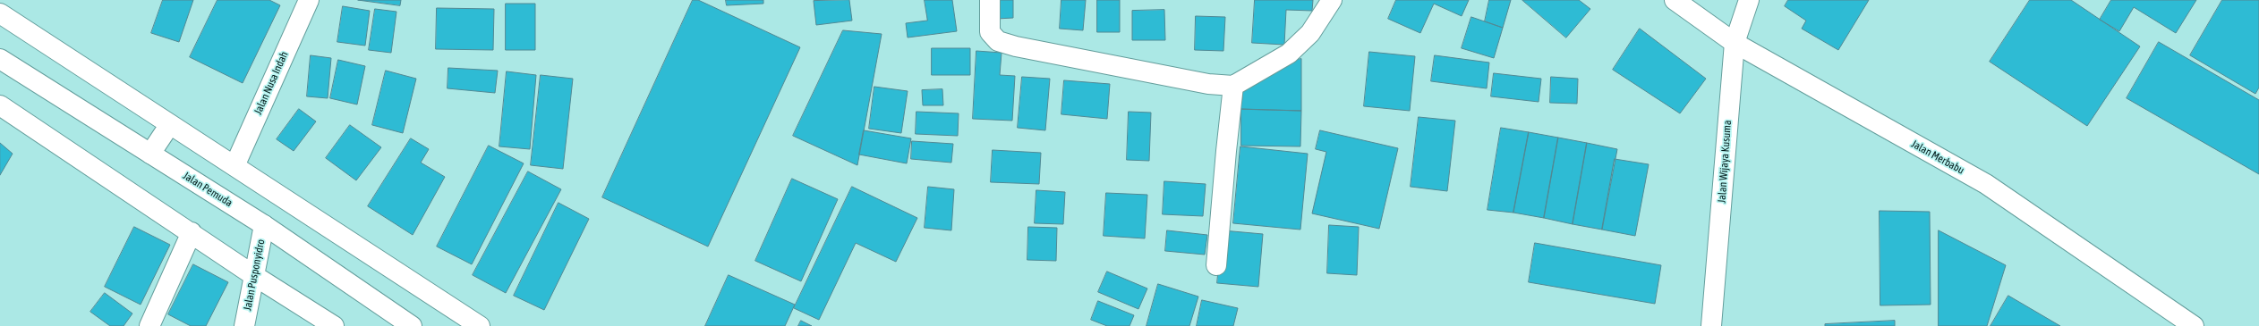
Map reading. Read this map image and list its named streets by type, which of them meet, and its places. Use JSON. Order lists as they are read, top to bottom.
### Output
{
  "streets": {
    "street": [
      "Jalan Nusa Indah",
      "Jalan Merbabu",
      "Jalan Wijaya Kusuma",
      "Jalan Pemuda",
      "Jalan Pusponyidro"
    ]
  },
  "crossings": [
    ["Jalan Merbabu", "Jalan Wijaya Kusuma"],
    ["Jalan Pemuda", "Jalan Pusponyidro"]
  ]
}
